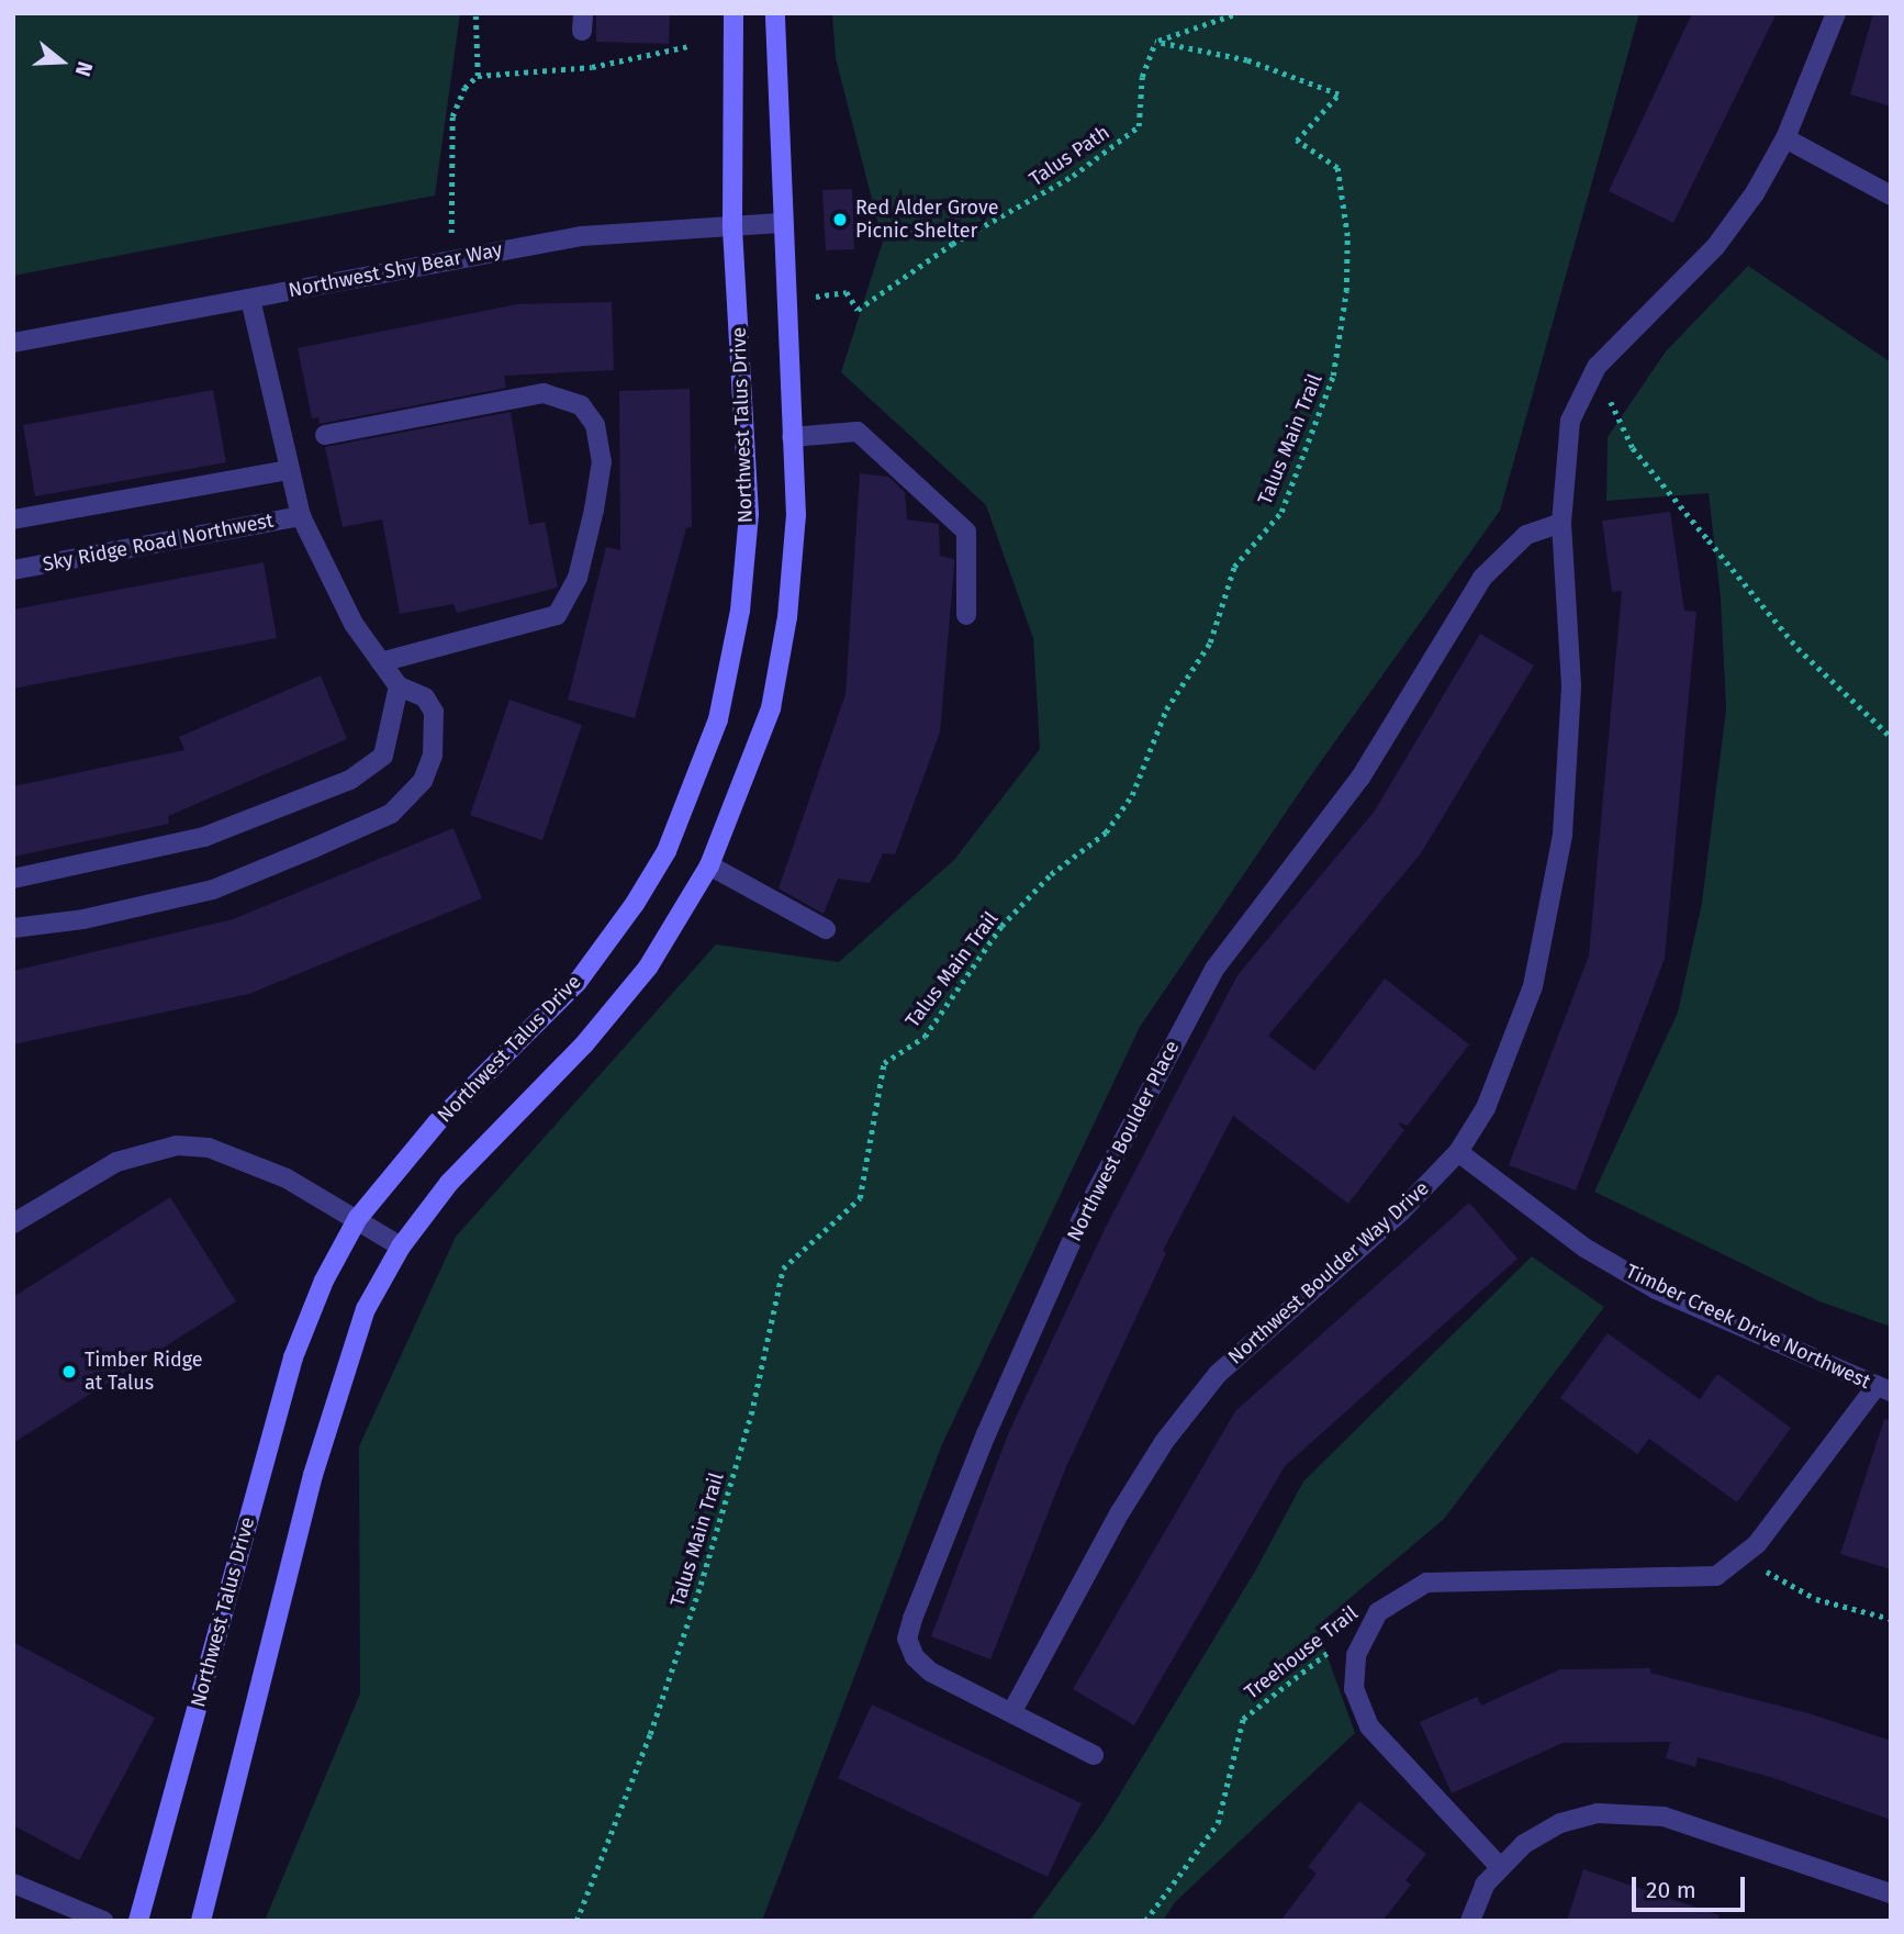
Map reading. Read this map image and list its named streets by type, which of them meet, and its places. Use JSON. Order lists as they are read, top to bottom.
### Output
{
  "streets": {
    "street": [
      "Northwest Shy Bear Way",
      "Northwest Talus Drive",
      "Sky Ridge Road Northwest",
      "Northwest Boulder Place",
      "Northwest Boulder Way Drive",
      "Timber Creek Drive Northwest"
    ],
    "path": ["Talus Path", "Talus Main Trail", "Treehouse Trail"]
  },
  "crossings": [
    ["Talus Path", "Talus Main Trail"],
    ["Northwest Shy Bear Way", "Northwest Talus Drive"],
    ["Northwest Shy Bear Way", "Sky Ridge Road Northwest"],
    ["Northwest Boulder Place", "Northwest Boulder Way Drive"],
    ["Northwest Boulder Way Drive", "Timber Creek Drive Northwest"]
  ],
  "places": ["Red Alder Grove Picnic Shelter", "Timber Ridge at Talus"],
  "scale_bar": "20 m",
  "north": "right"
}
